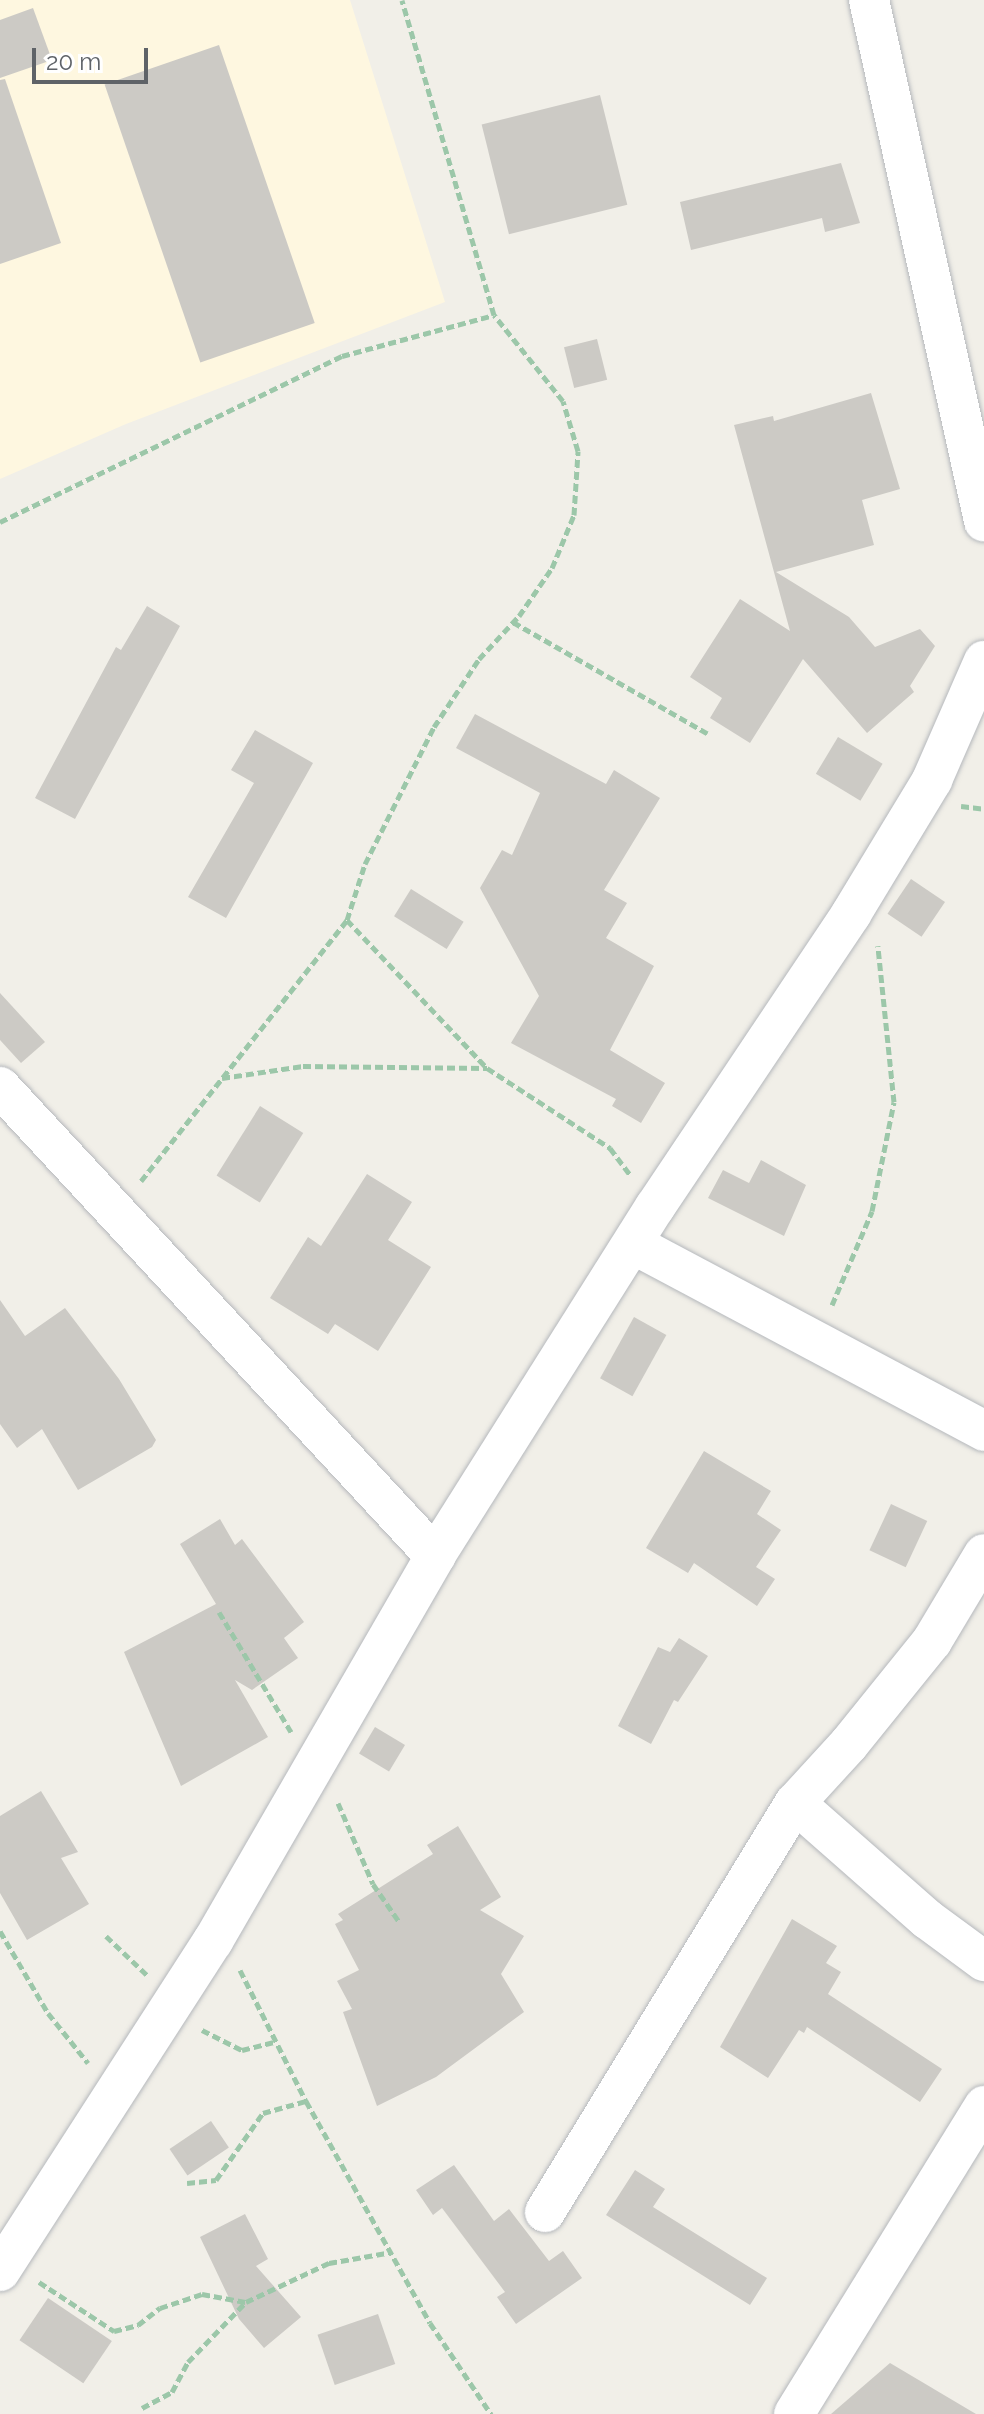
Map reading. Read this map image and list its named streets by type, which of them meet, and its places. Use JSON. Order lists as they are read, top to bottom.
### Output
{
  "scale_bar": "20 m"
}
